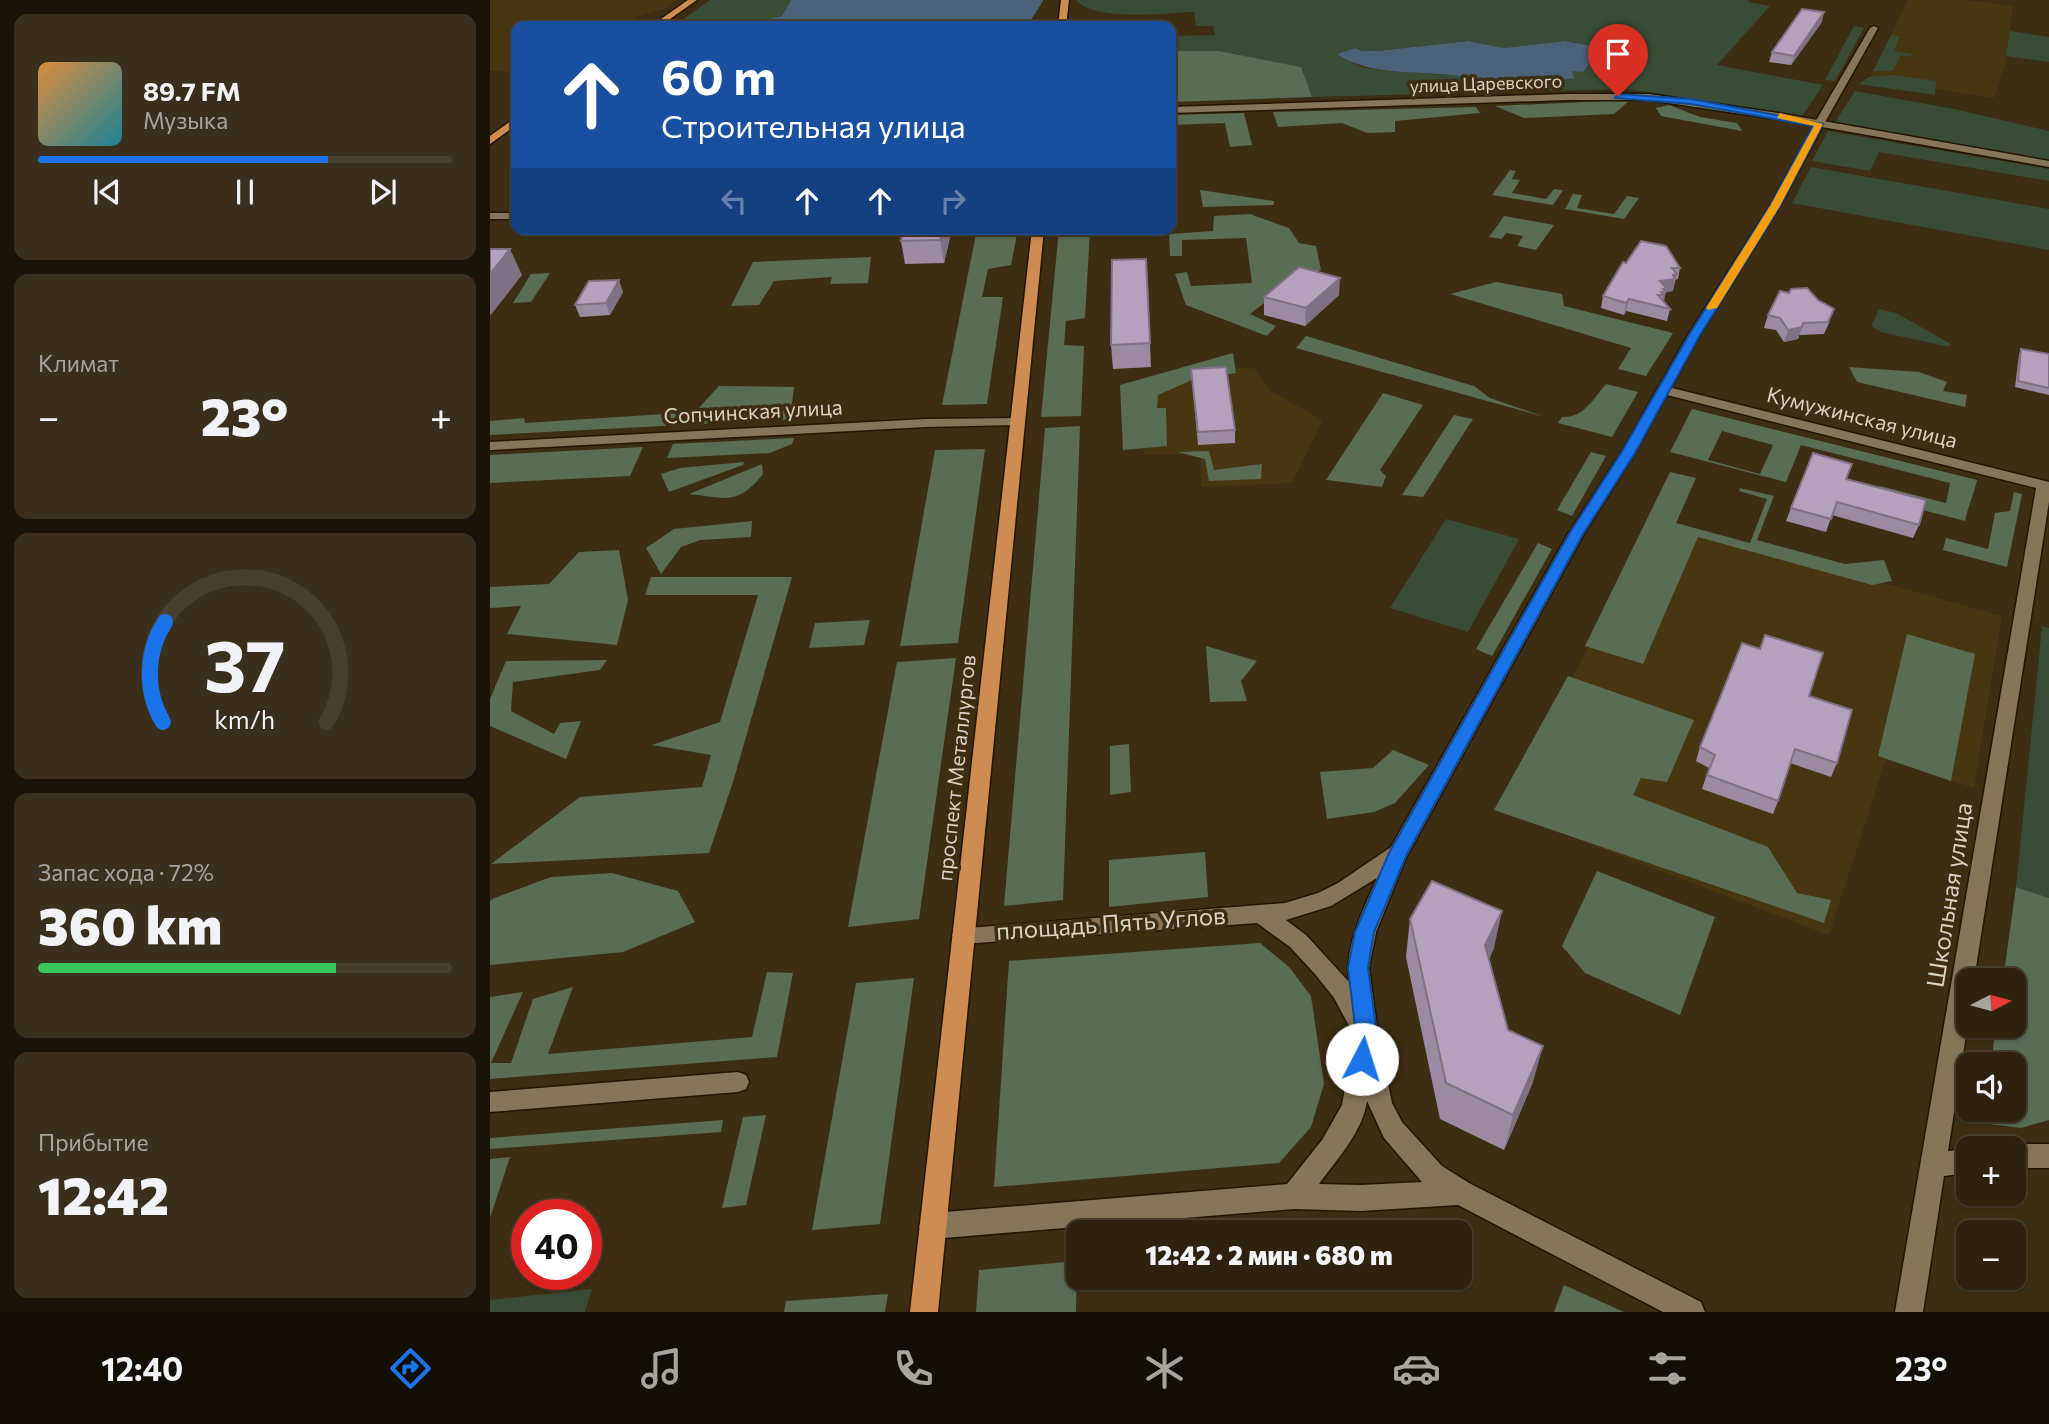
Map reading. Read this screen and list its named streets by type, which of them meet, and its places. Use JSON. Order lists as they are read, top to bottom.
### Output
{
  "streets": {
    "main road": ["проспект Металлургов"],
    "street": [
      "улица Царевского",
      "Сопчинская улица",
      "Кумужинская улица",
      "Школьная улица",
      "площадь Пять Углов"
    ]
  },
  "crossings": [
    ["Сопчинская улица", "проспект Металлургов"],
    ["Кумужинская улица", "Школьная улица"],
    ["проспект Металлургов", "площадь Пять Углов"]
  ],
  "north": "right",
  "page": {
    "turn": ["60 m", "Строительная улица"],
    "song": ["89.7 FM", "Музыка"],
    "tile": [
      "Климат",
      ["Запас хода · 72%", "360 km"],
      ["Прибытие", "12:42"]
    ],
    "heat": ["−", "23°", "+"],
    "map_buttons": ["+", "−"],
    "limit": "40",
    "trip": "12:42 · 2 мин · 680 m",
    "tabs": ["12:40", "23°"],
    "gauge": ["37", "km/h"]
  }
}
